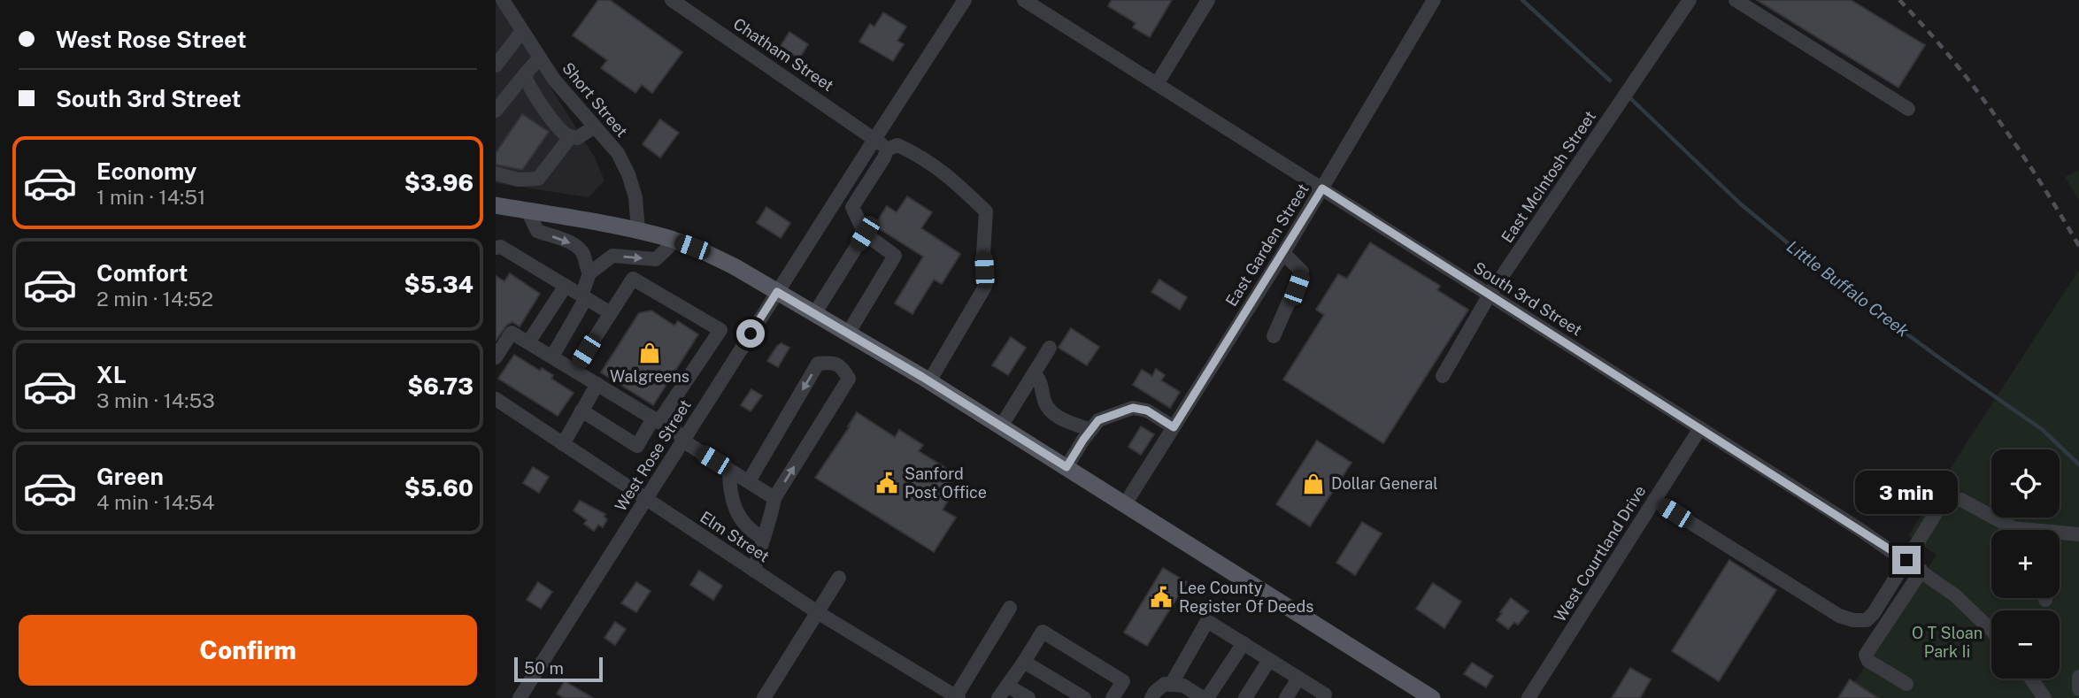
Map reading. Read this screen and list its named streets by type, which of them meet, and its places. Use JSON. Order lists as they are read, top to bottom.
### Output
{
  "streets": {
    "street": [
      "Chatham Street",
      "Short Street",
      "East McIntosh Street",
      "East Garden Street",
      "South 3rd Street",
      "West Rose Street",
      "Elm Street",
      "West Courtland Drive"
    ]
  },
  "crossings": [
    ["Chatham Street", "West Rose Street"],
    ["East McIntosh Street", "South 3rd Street"],
    ["East Garden Street", "South 3rd Street"],
    ["South 3rd Street", "West Courtland Drive"],
    ["West Rose Street", "Elm Street"]
  ],
  "water": ["Little Buffalo Creek"],
  "parks": ["O T Sloan Park Ii"],
  "places": {
    "shop": ["Walgreens", "Dollar General"],
    "public building": ["Sanford Post Office", "Lee County Register Of Deeds"]
  },
  "scale_bar": "50 m",
  "page": {
    "banner": ["West Rose Street", "South 3rd Street"],
    "list": [
      {
        "name": "Economy",
        "note": "1 min · 14:51",
        "value": "$3.96"
      },
      {
        "name": "Comfort",
        "note": "2 min · 14:52",
        "value": "$5.34"
      },
      {
        "name": "XL",
        "note": "3 min · 14:53",
        "value": "$6.73"
      },
      {
        "name": "Green",
        "note": "4 min · 14:54",
        "value": "$5.60"
      }
    ],
    "map_buttons": ["+", "−"],
    "bubble": "3 min",
    "buttons": "Confirm",
    "scale": "50 m"
  }
}
